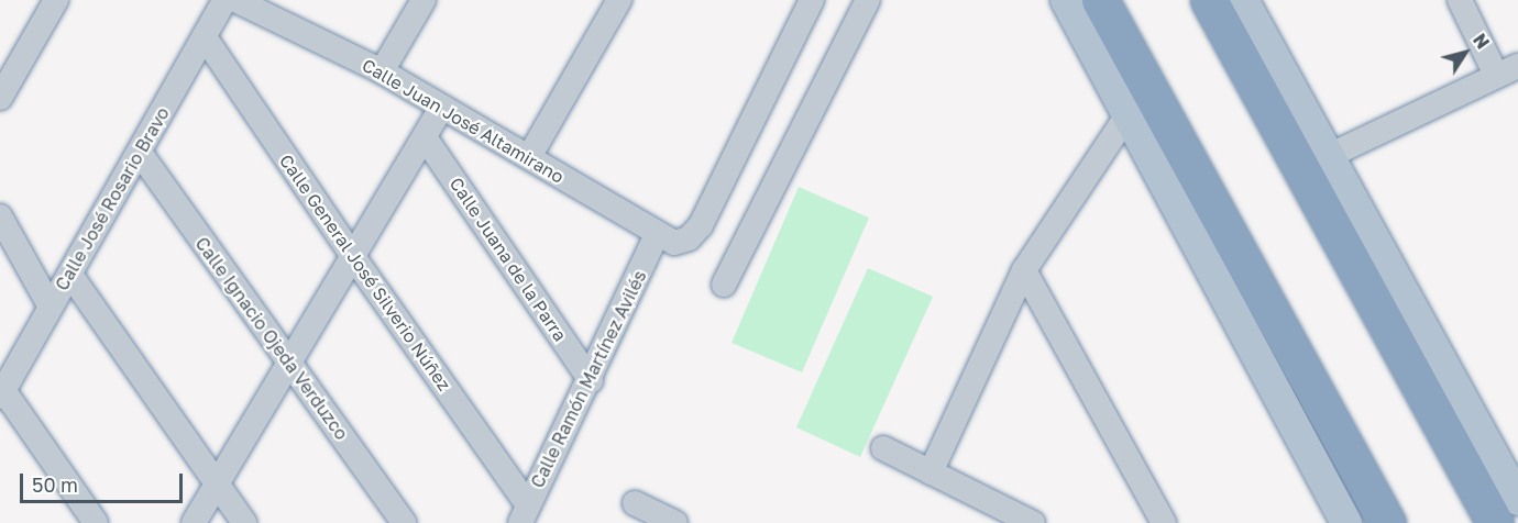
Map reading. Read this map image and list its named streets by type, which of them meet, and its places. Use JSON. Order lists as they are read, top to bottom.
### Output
{
  "streets": {
    "street": [
      "Calle Juan José Altamirano",
      "Calle José Rosario Bravo",
      "Calle Juana de la Parra",
      "Calle General José Silverio Núñez",
      "Calle Ignacio Ojeda Verduzco",
      "Calle Ramón Martínez Avilés"
    ]
  },
  "crossings": [
    ["Calle Juan José Altamirano", "Calle Ramón Martínez Avilés"],
    ["Calle José Rosario Bravo", "Calle General José Silverio Núñez"],
    ["Calle José Rosario Bravo", "Calle Ignacio Ojeda Verduzco"],
    ["Calle Juana de la Parra", "Calle Ramón Martínez Avilés"],
    ["Calle General José Silverio Núñez", "Calle Ramón Martínez Avilés"]
  ],
  "scale_bar": "50 m",
  "north": "top right"
}
